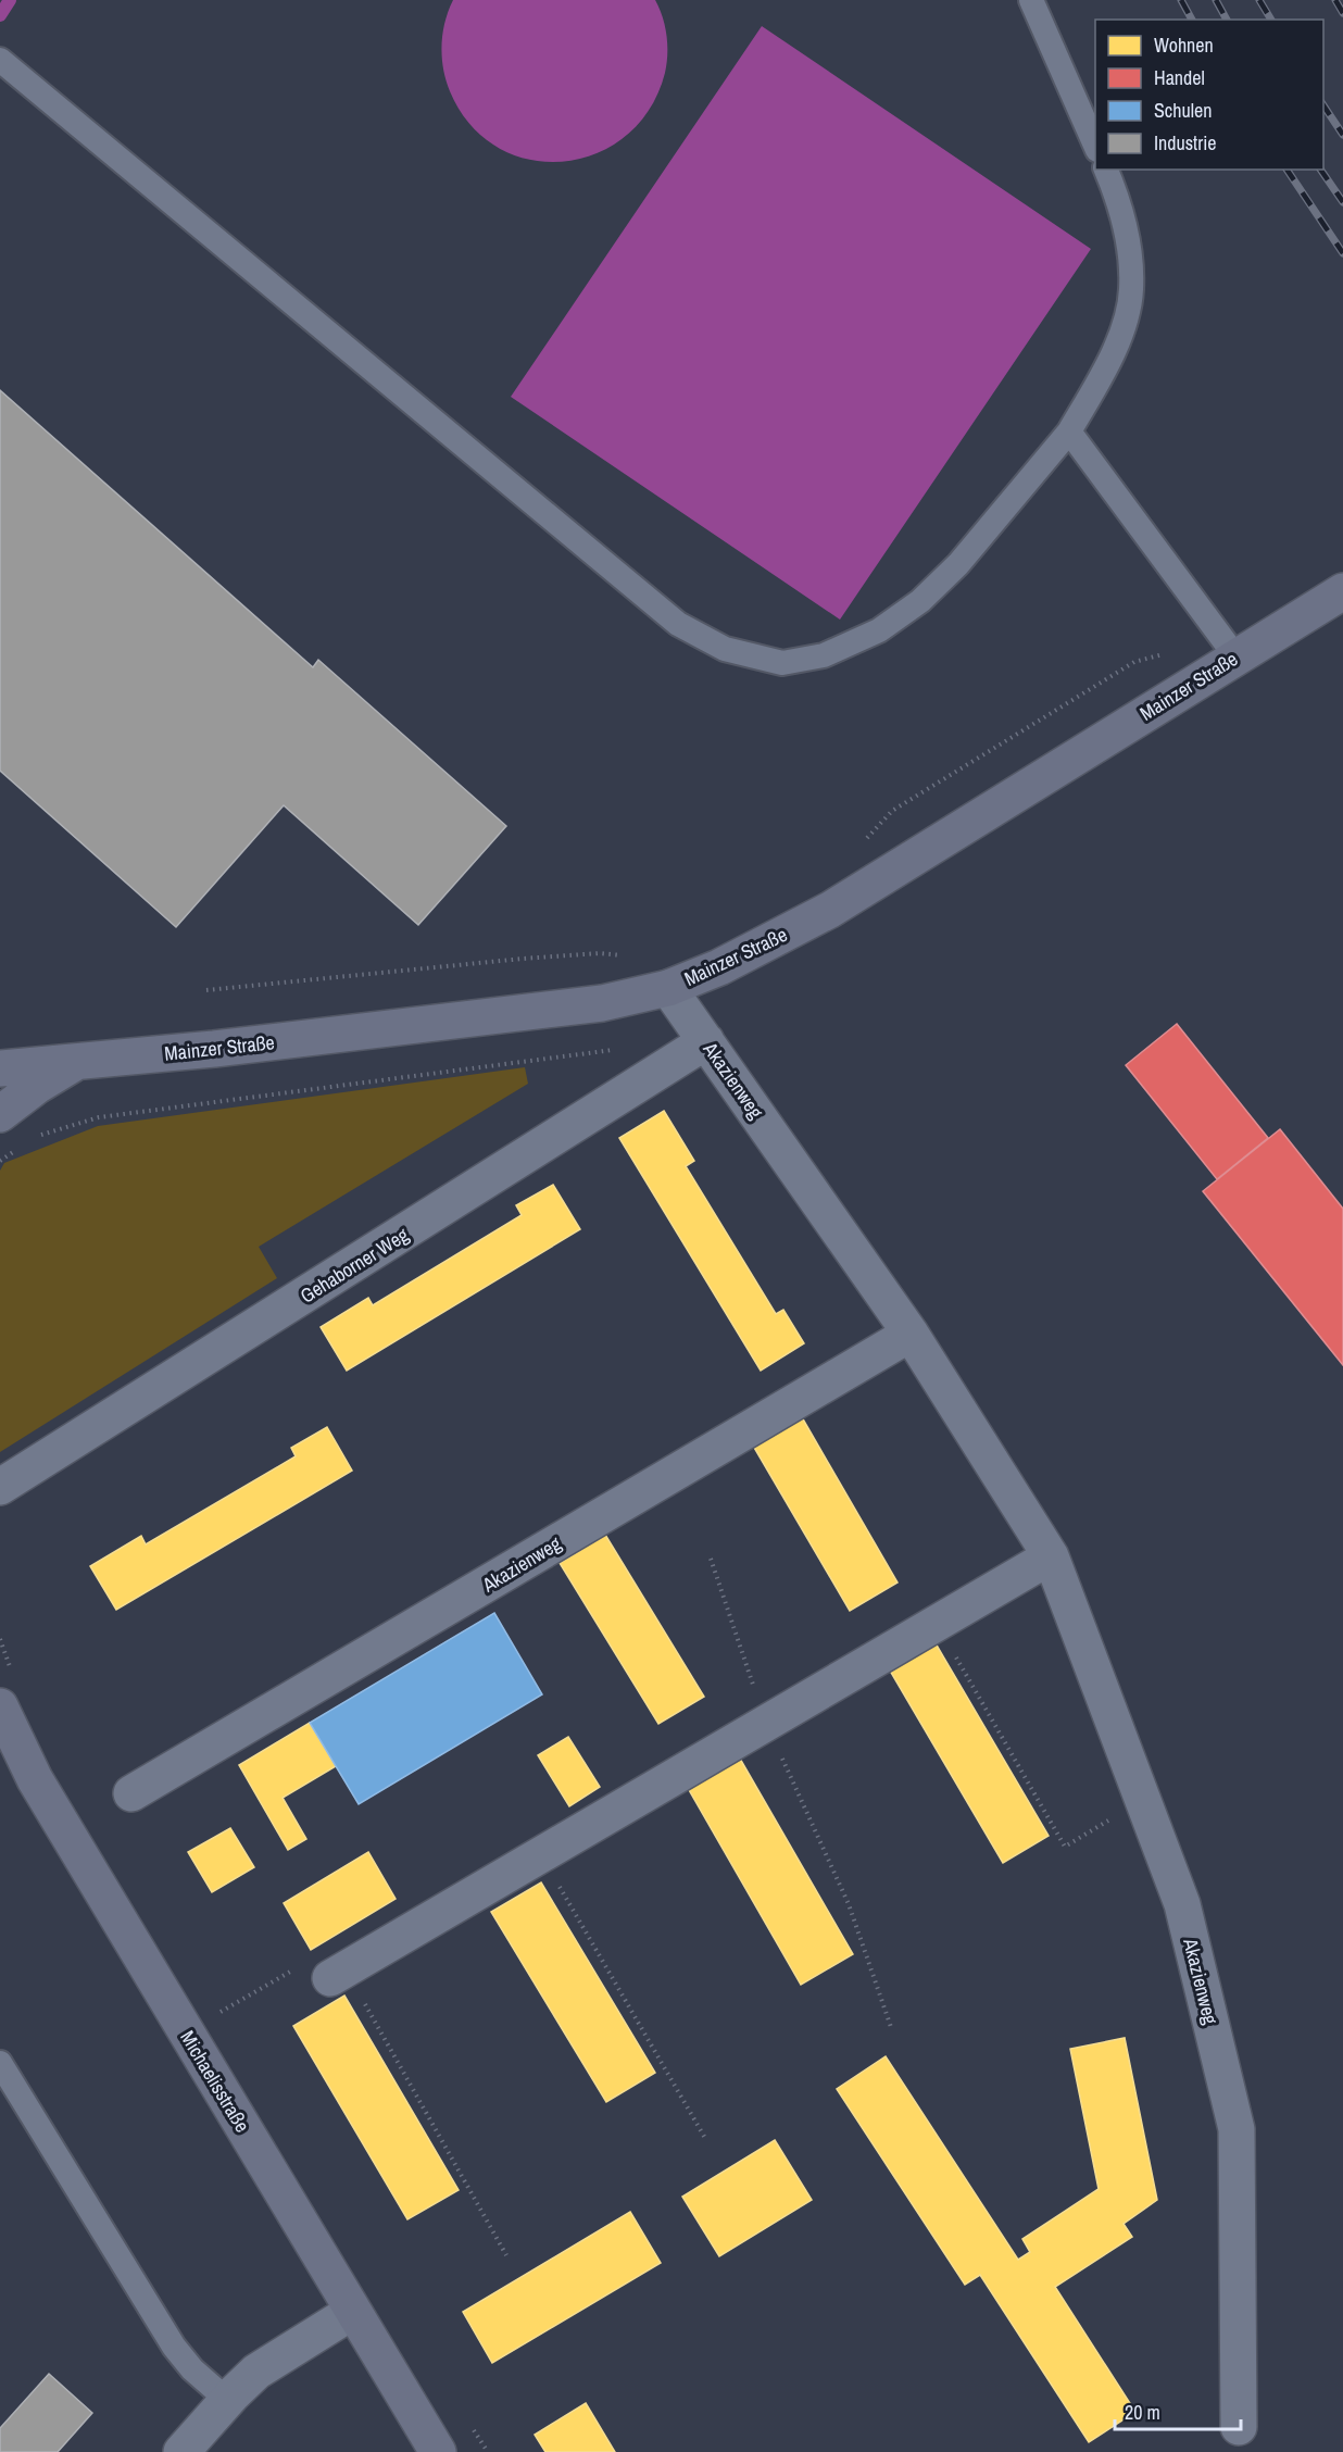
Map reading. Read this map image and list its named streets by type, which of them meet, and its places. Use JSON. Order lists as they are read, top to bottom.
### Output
{
  "streets": {
    "main road": ["Mainzer Straße", "Michaelisstraße"],
    "street": ["Akazienweg", "Gehaborner Weg"]
  },
  "crossings": [
    ["Mainzer Straße", "Akazienweg"],
    ["Akazienweg", "Gehaborner Weg"]
  ],
  "legend": [
    "Wohnen",
    "Handel",
    "Schulen",
    "Industrie"
  ],
  "scale_bar": "20 m"
}
